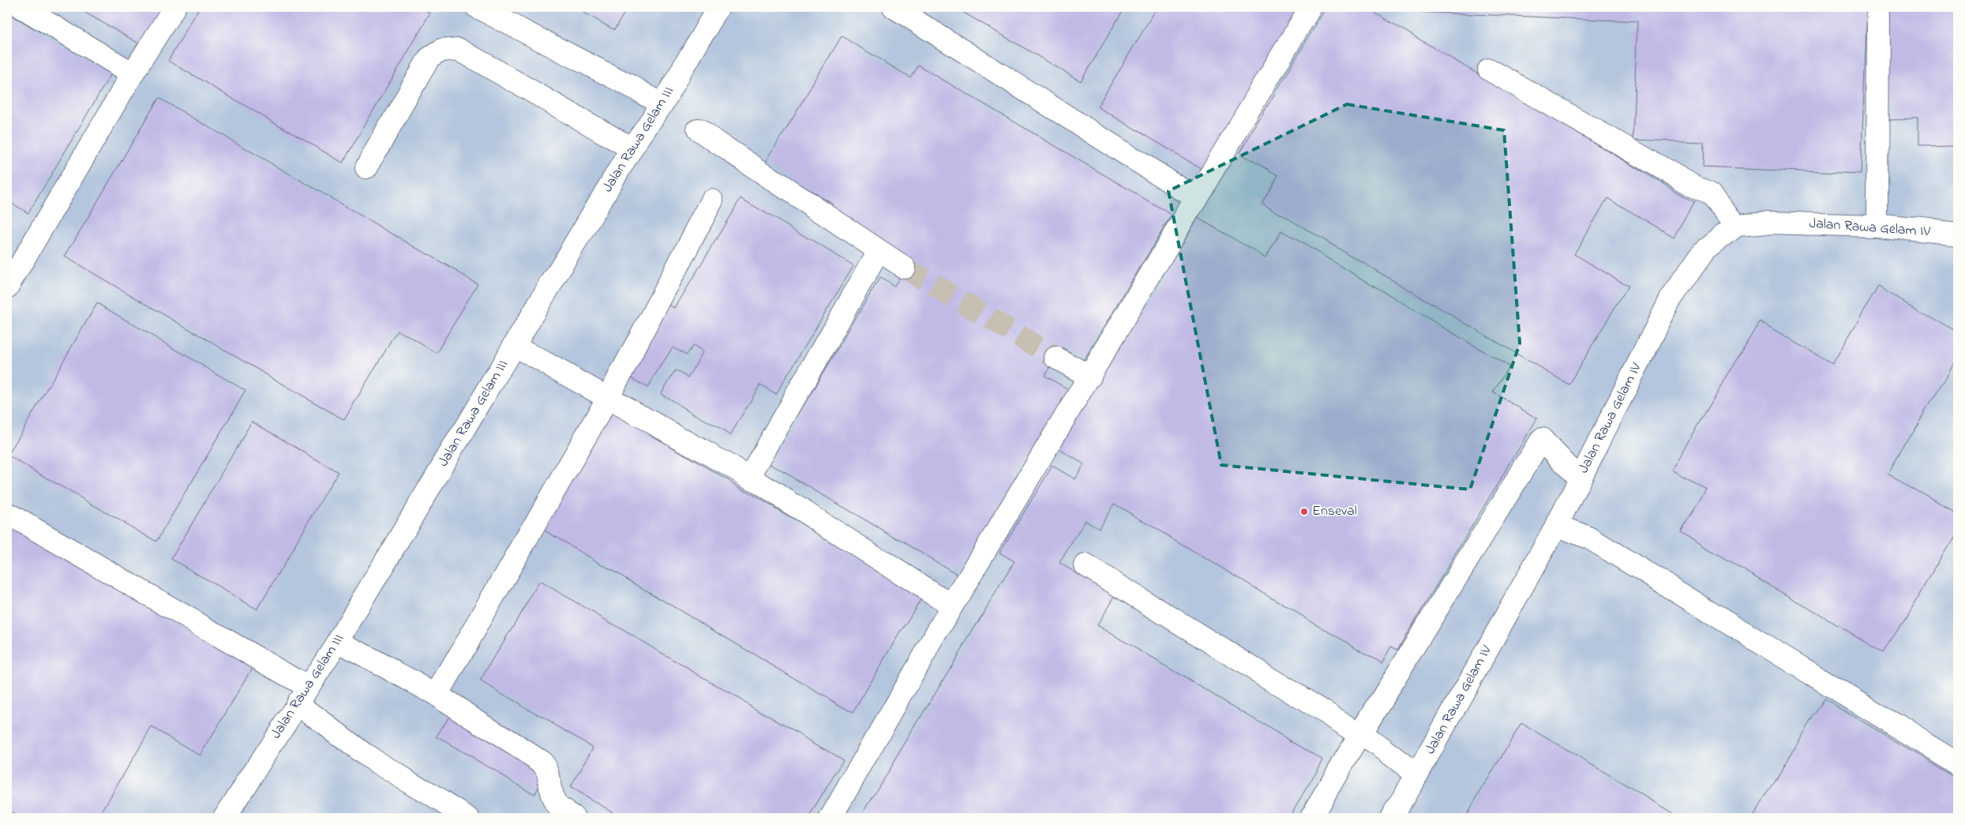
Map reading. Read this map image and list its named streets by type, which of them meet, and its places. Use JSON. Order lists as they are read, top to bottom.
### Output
{
  "streets": {
    "street": ["Jalan Rawa Gelam III", "Jalan Rawa Gelam IV"]
  },
  "places": ["Enseval"]
}
